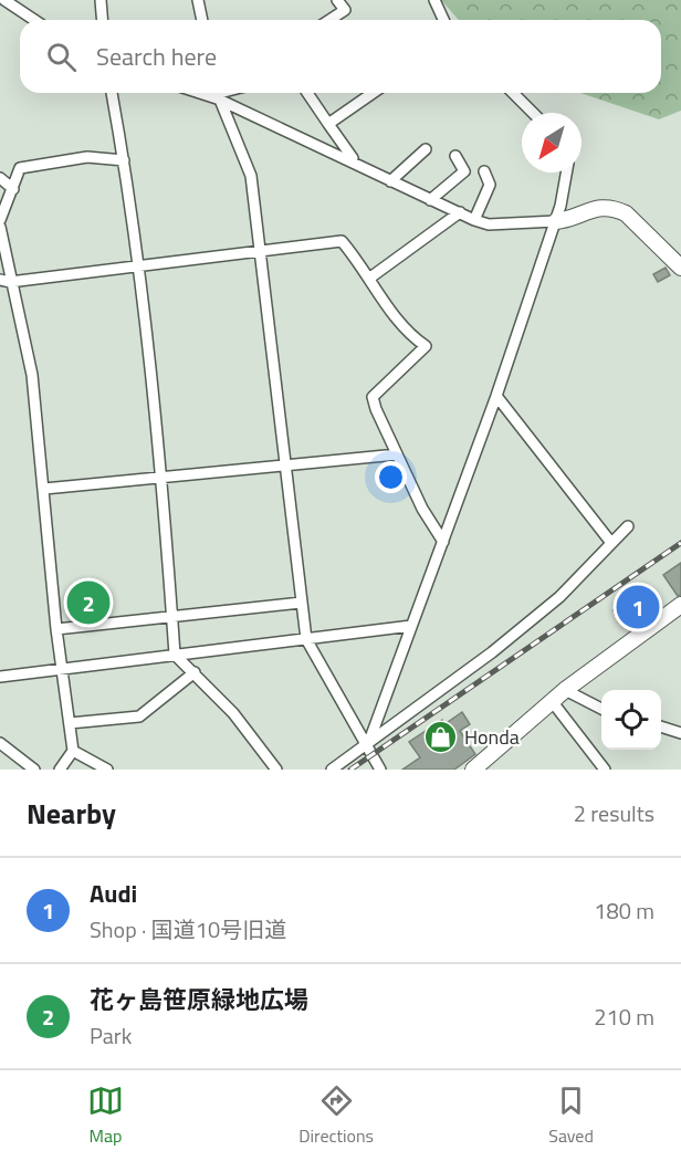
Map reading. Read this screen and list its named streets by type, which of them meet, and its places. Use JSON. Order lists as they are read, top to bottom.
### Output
{
  "places": {
    "shop": ["Honda"]
  },
  "north": "bottom left",
  "page": {
    "search": "Search here",
    "pins": ["2", "1"],
    "heading": ["Nearby", "2 results"],
    "list": [
      {
        "mark": "1",
        "name": "Audi",
        "note": "Shop · 国道10号旧道",
        "value": "180 m"
      },
      {
        "mark": "2",
        "name": "花ヶ島笹原緑地広場",
        "note": "Park",
        "value": "210 m"
      }
    ],
    "nav": ["Map", "Directions", "Saved"]
  }
}
